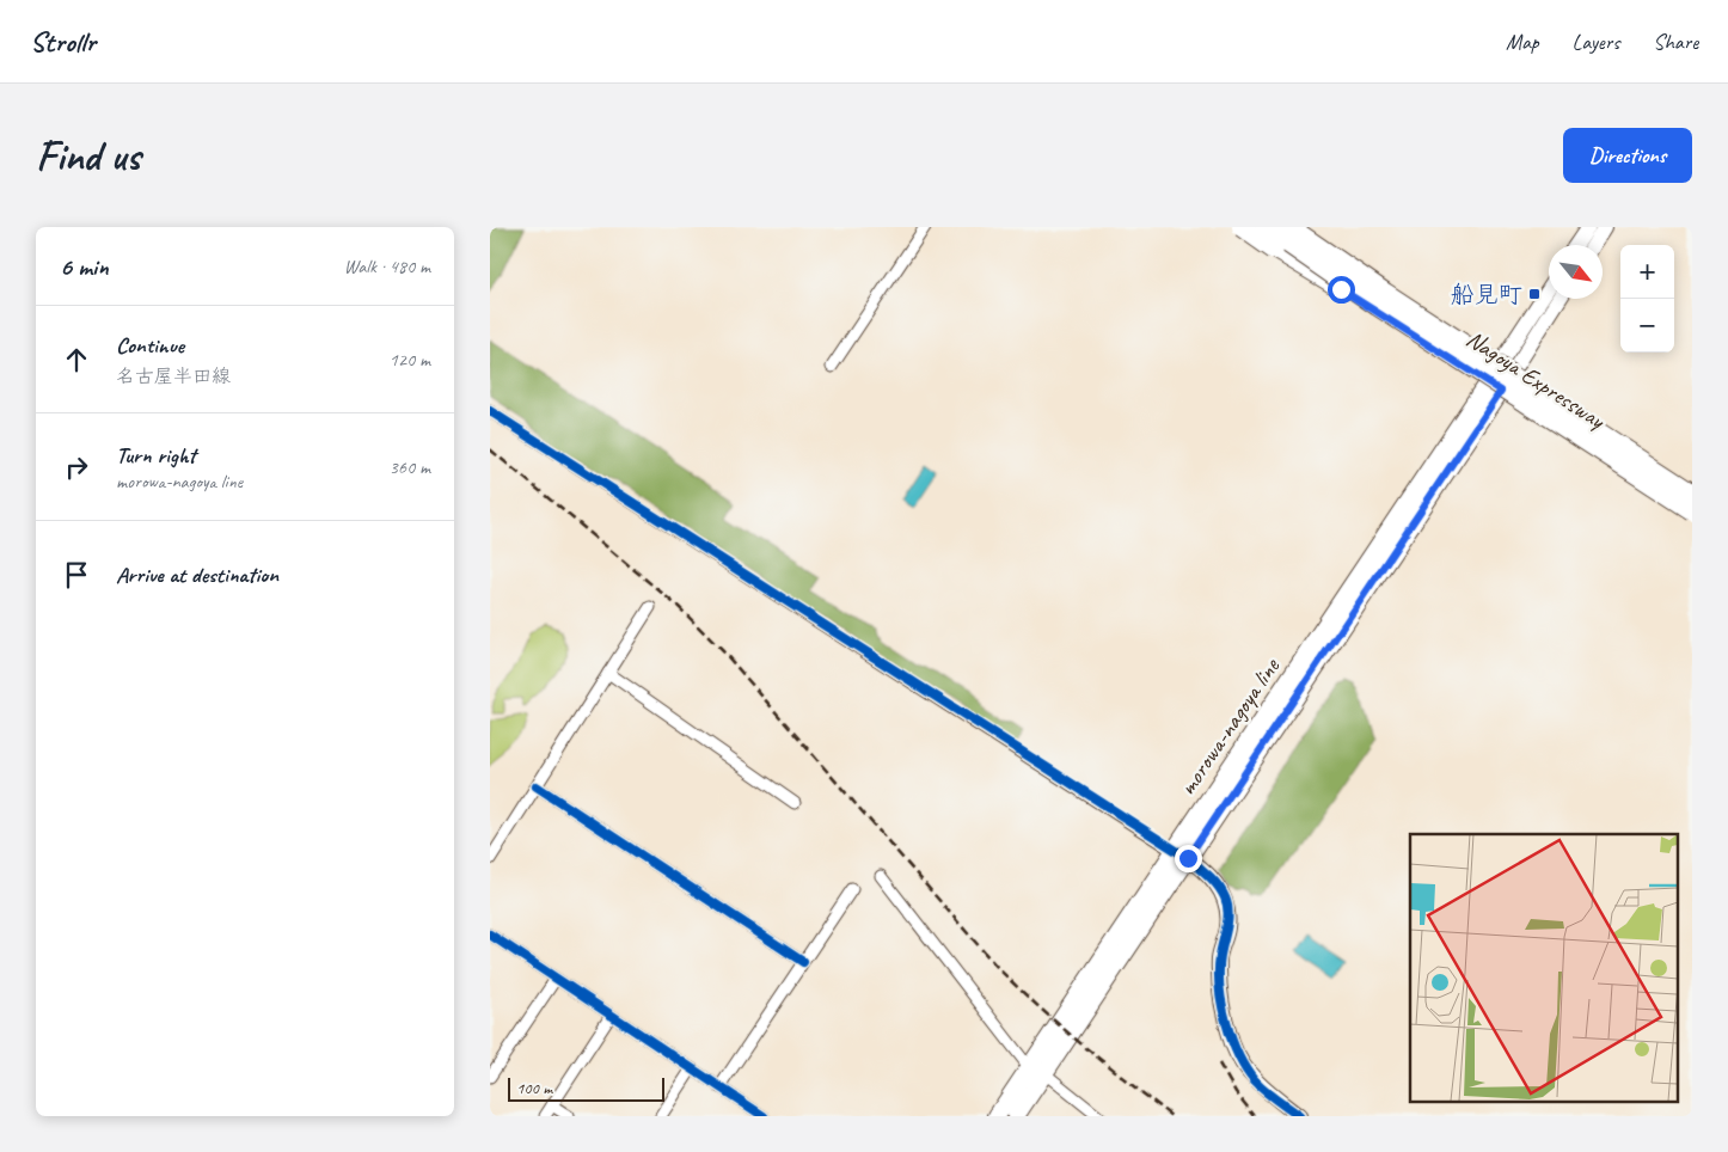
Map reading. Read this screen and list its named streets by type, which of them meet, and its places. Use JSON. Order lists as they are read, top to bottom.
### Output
{
  "streets": {
    "highway": ["Nagoya Expressway"],
    "main road": ["morowa-nagoya line"]
  },
  "crossings": [
    ["Nagoya Expressway", "morowa-nagoya line"]
  ],
  "places": {
    "transit": ["船見町"]
  },
  "scale_bar": "100 m",
  "north": "bottom right",
  "page": {
    "header": "Strollr",
    "nav": ["Map", "Layers", "Share"],
    "buttons": "Directions",
    "title": "Find us",
    "heading": ["6 min", "Walk · 480 m"],
    "map_buttons": ["+", "−"],
    "list": [
      ["Continue", "名古屋半田線", "120 m"],
      ["Turn right", "morowa-nagoya line", "360 m"],
      "Arrive at destination"
    ],
    "scale": "100 m"
  }
}
